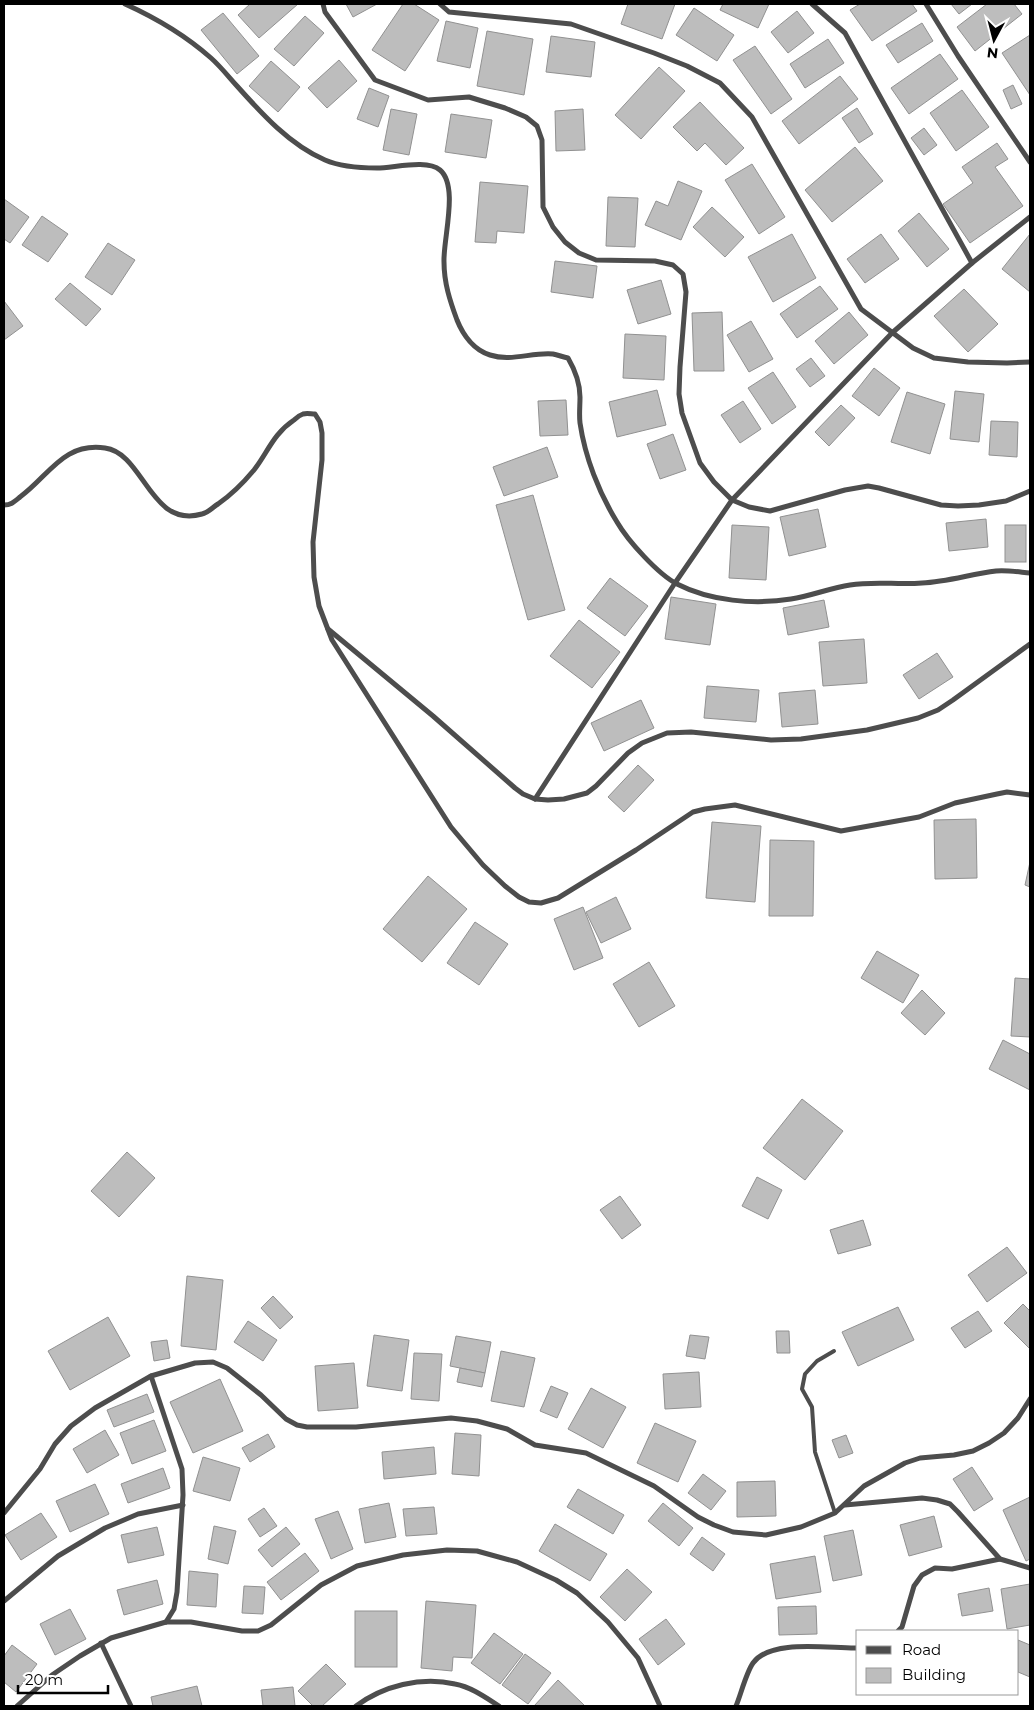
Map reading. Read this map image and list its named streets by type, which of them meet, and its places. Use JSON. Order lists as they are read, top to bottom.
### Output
{
  "legend": ["Road", "Building"],
  "scale_bar": "20 m",
  "north": "bottom"
}
